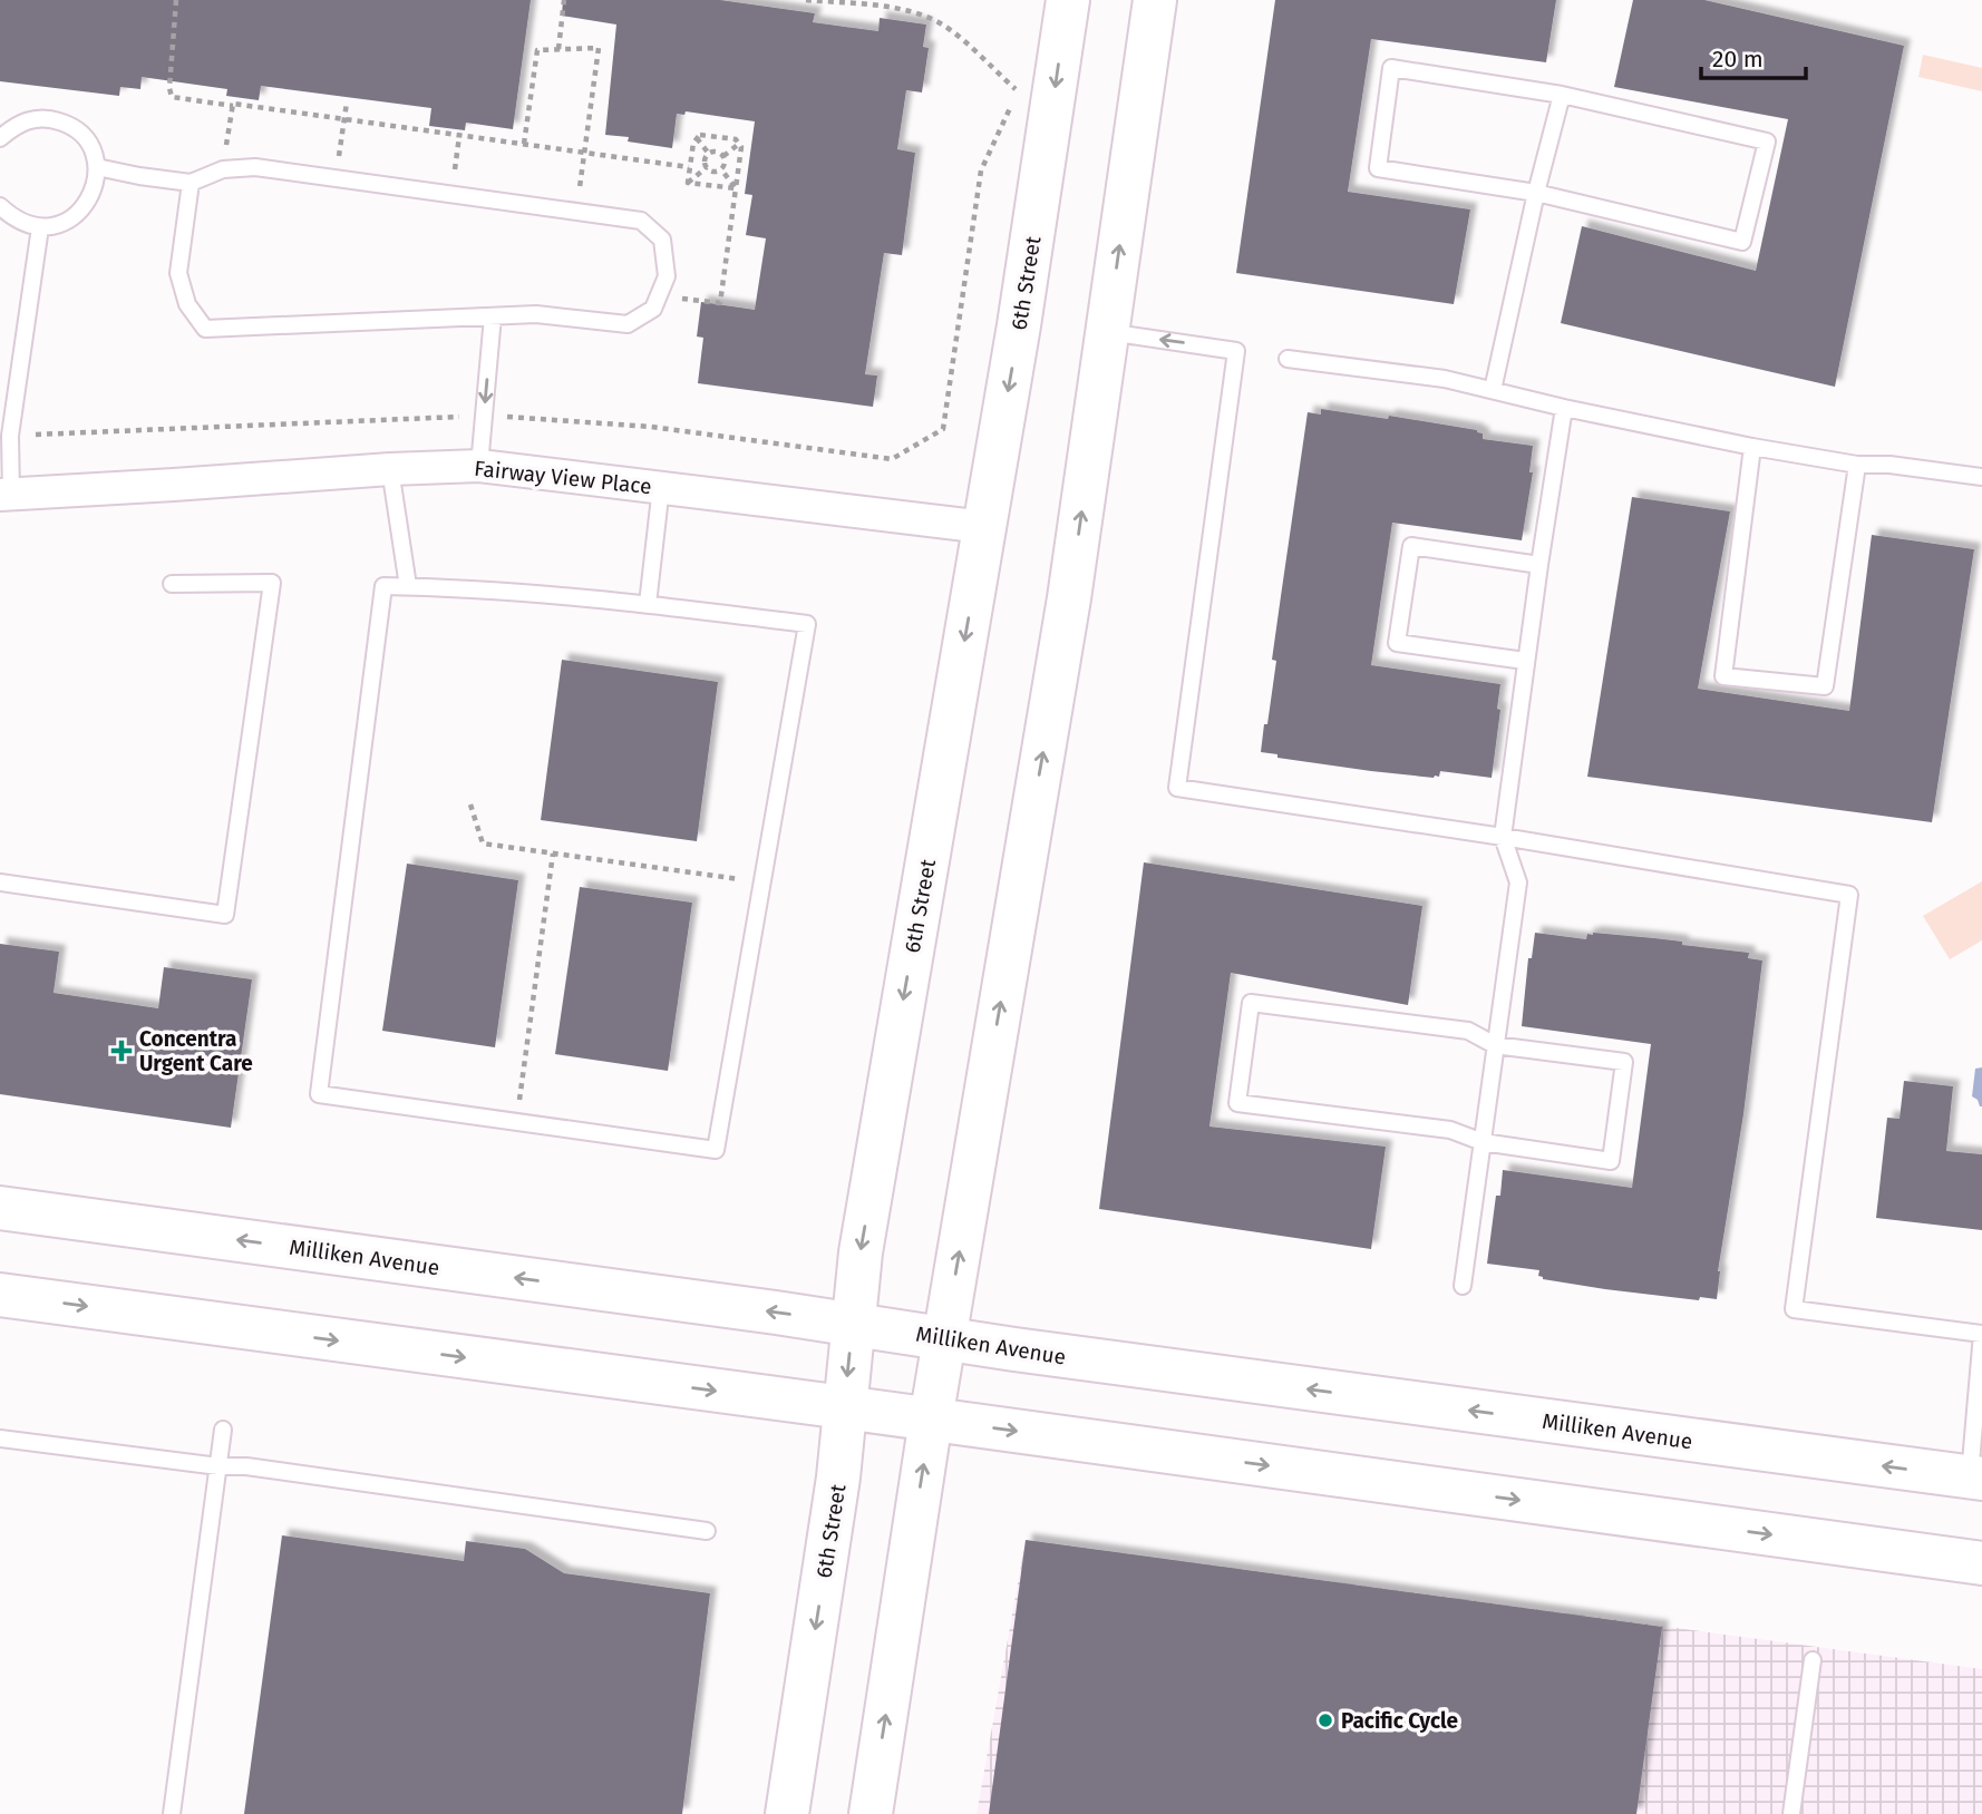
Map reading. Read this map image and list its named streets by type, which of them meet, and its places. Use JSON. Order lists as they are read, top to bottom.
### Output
{
  "streets": {
    "main road": ["6th Street", "Milliken Avenue"],
    "street": ["Fairway View Place"]
  },
  "crossings": [
    ["6th Street", "Fairway View Place"],
    ["6th Street", "Milliken Avenue"]
  ],
  "places": {
    "health": ["Concentra Urgent Care"],
    "other": ["Pacific Cycle"]
  },
  "scale_bar": "20 m"
}
